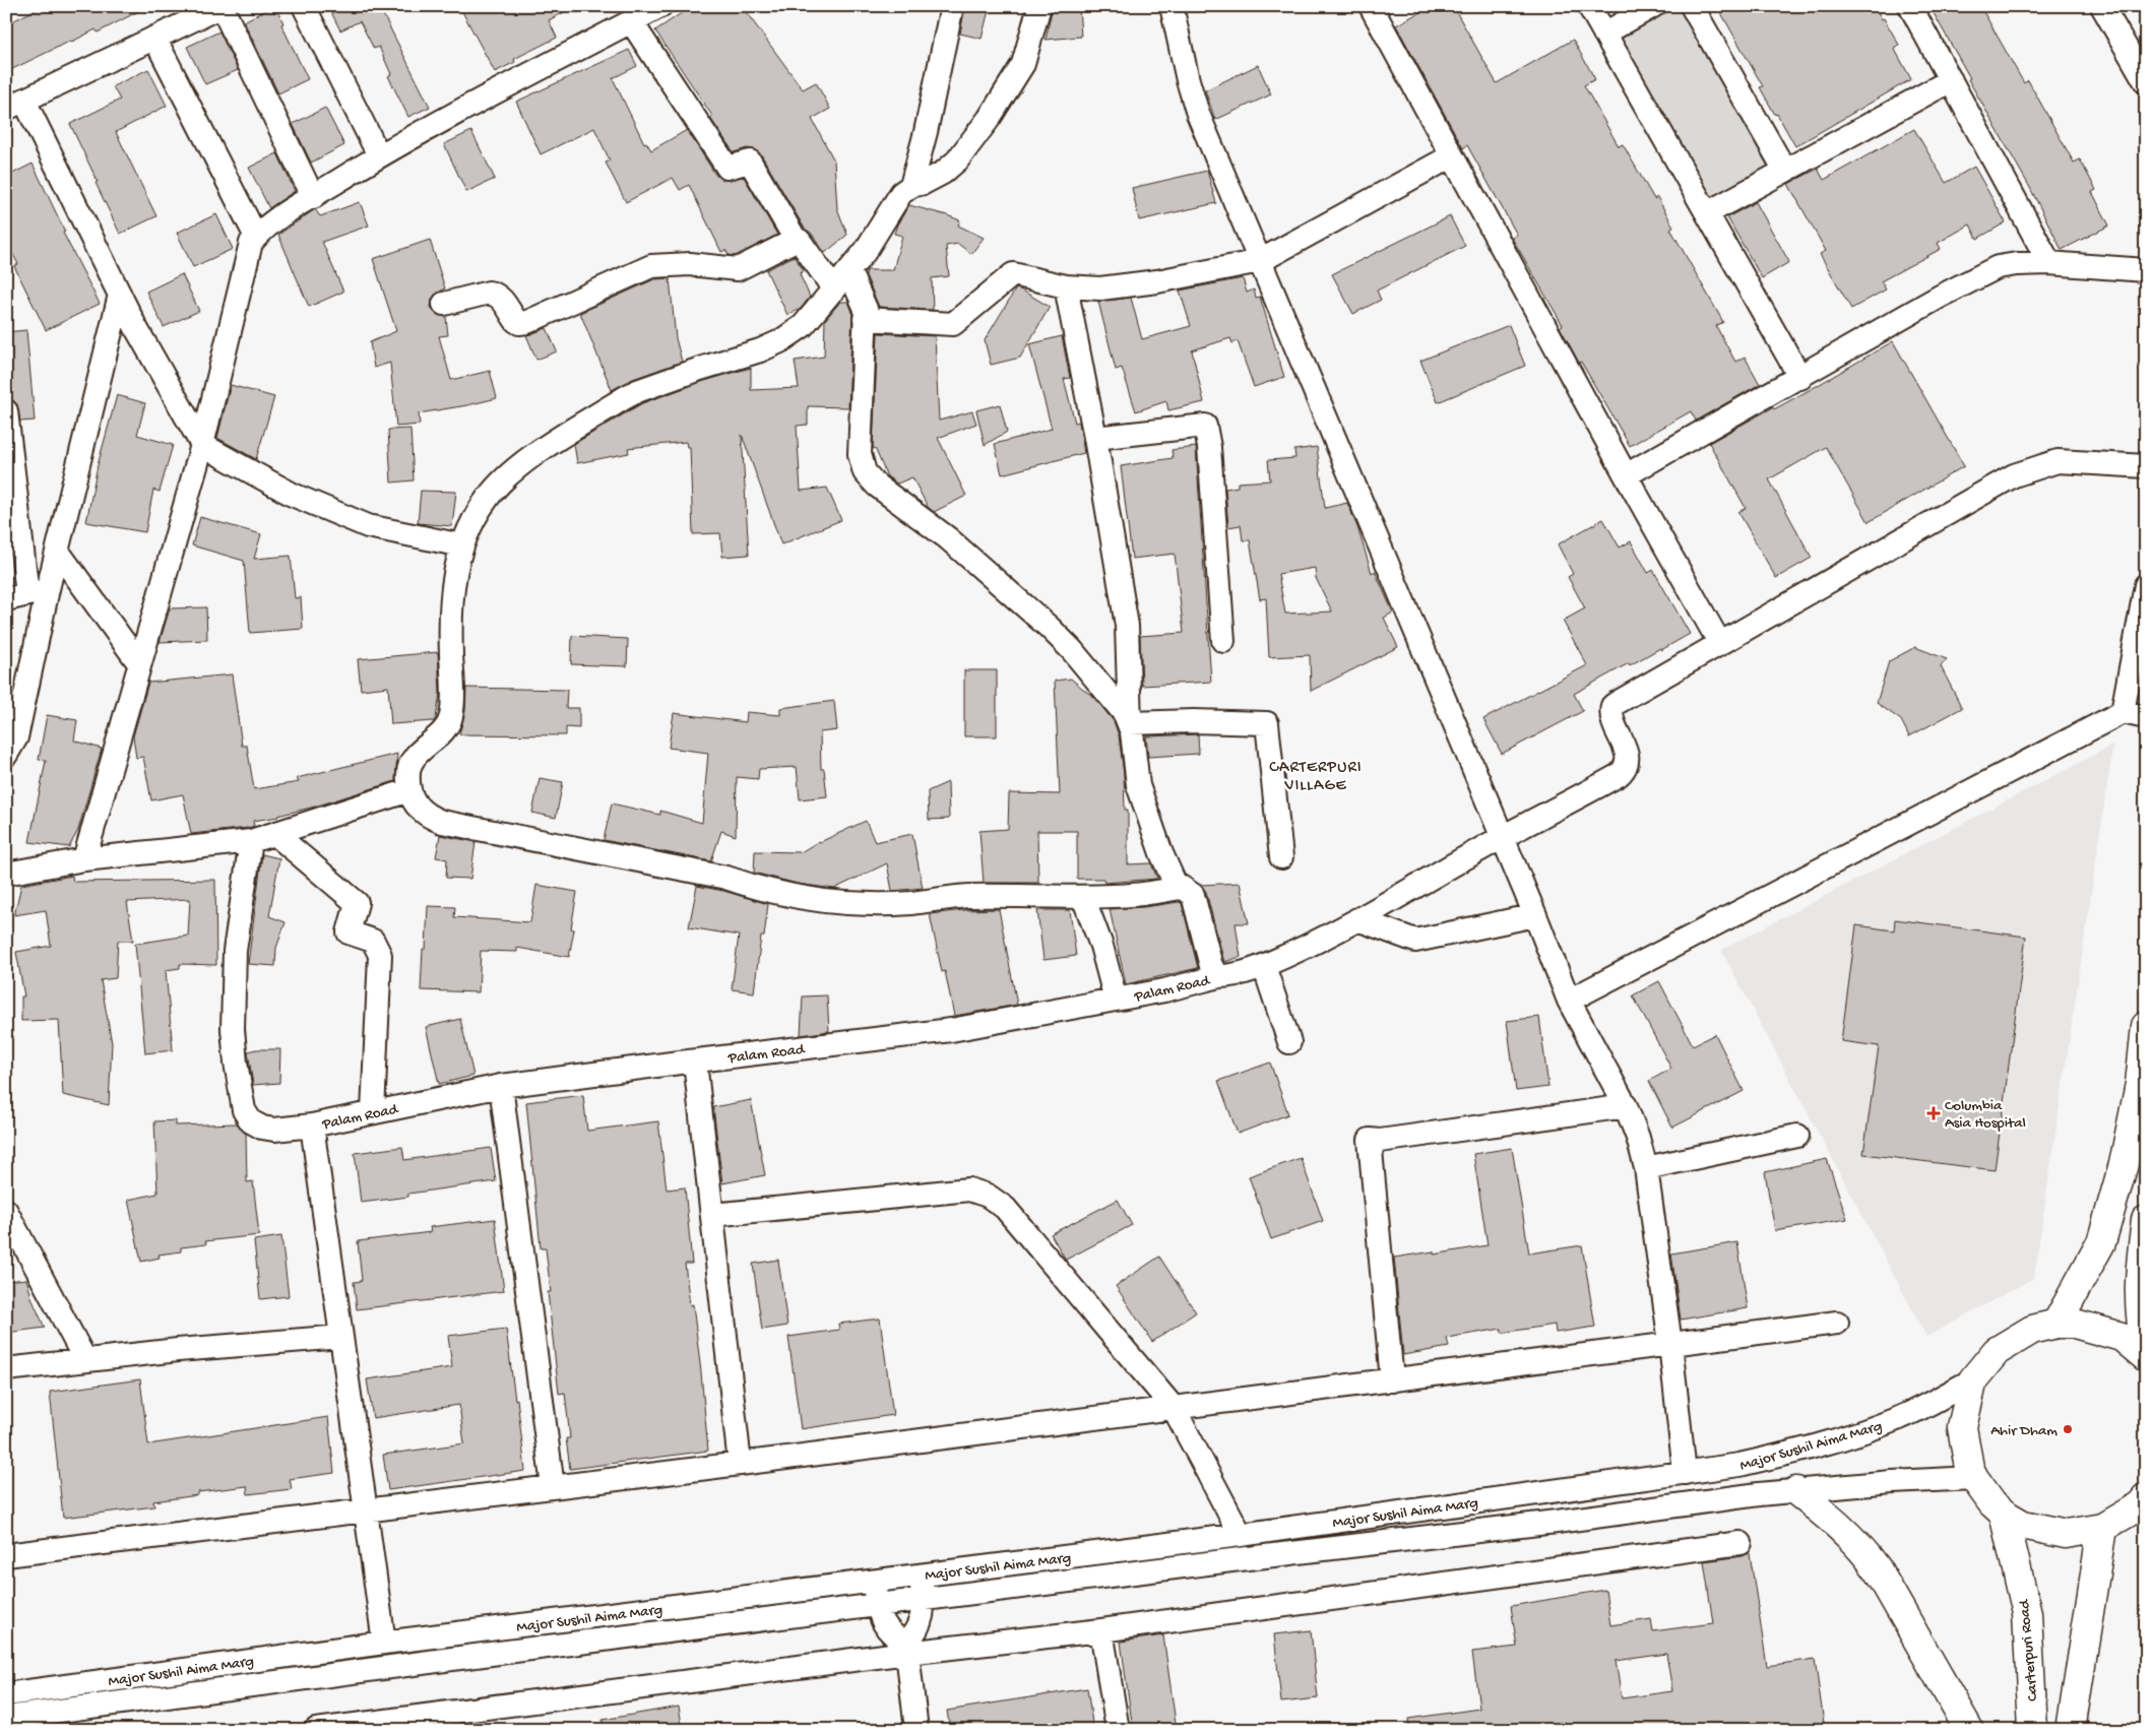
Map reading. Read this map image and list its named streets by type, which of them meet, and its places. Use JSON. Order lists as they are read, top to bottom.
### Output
{
  "streets": {
    "main road": ["Carterpuri Road"],
    "street": ["Palam Road", "Major Sushil Aima Marg"]
  },
  "districts": ["CARTERPURI VILLAGE"],
  "places": {
    "health": ["Columbia Asia Hospital"],
    "other": ["Ahir Dham"]
  }
}
